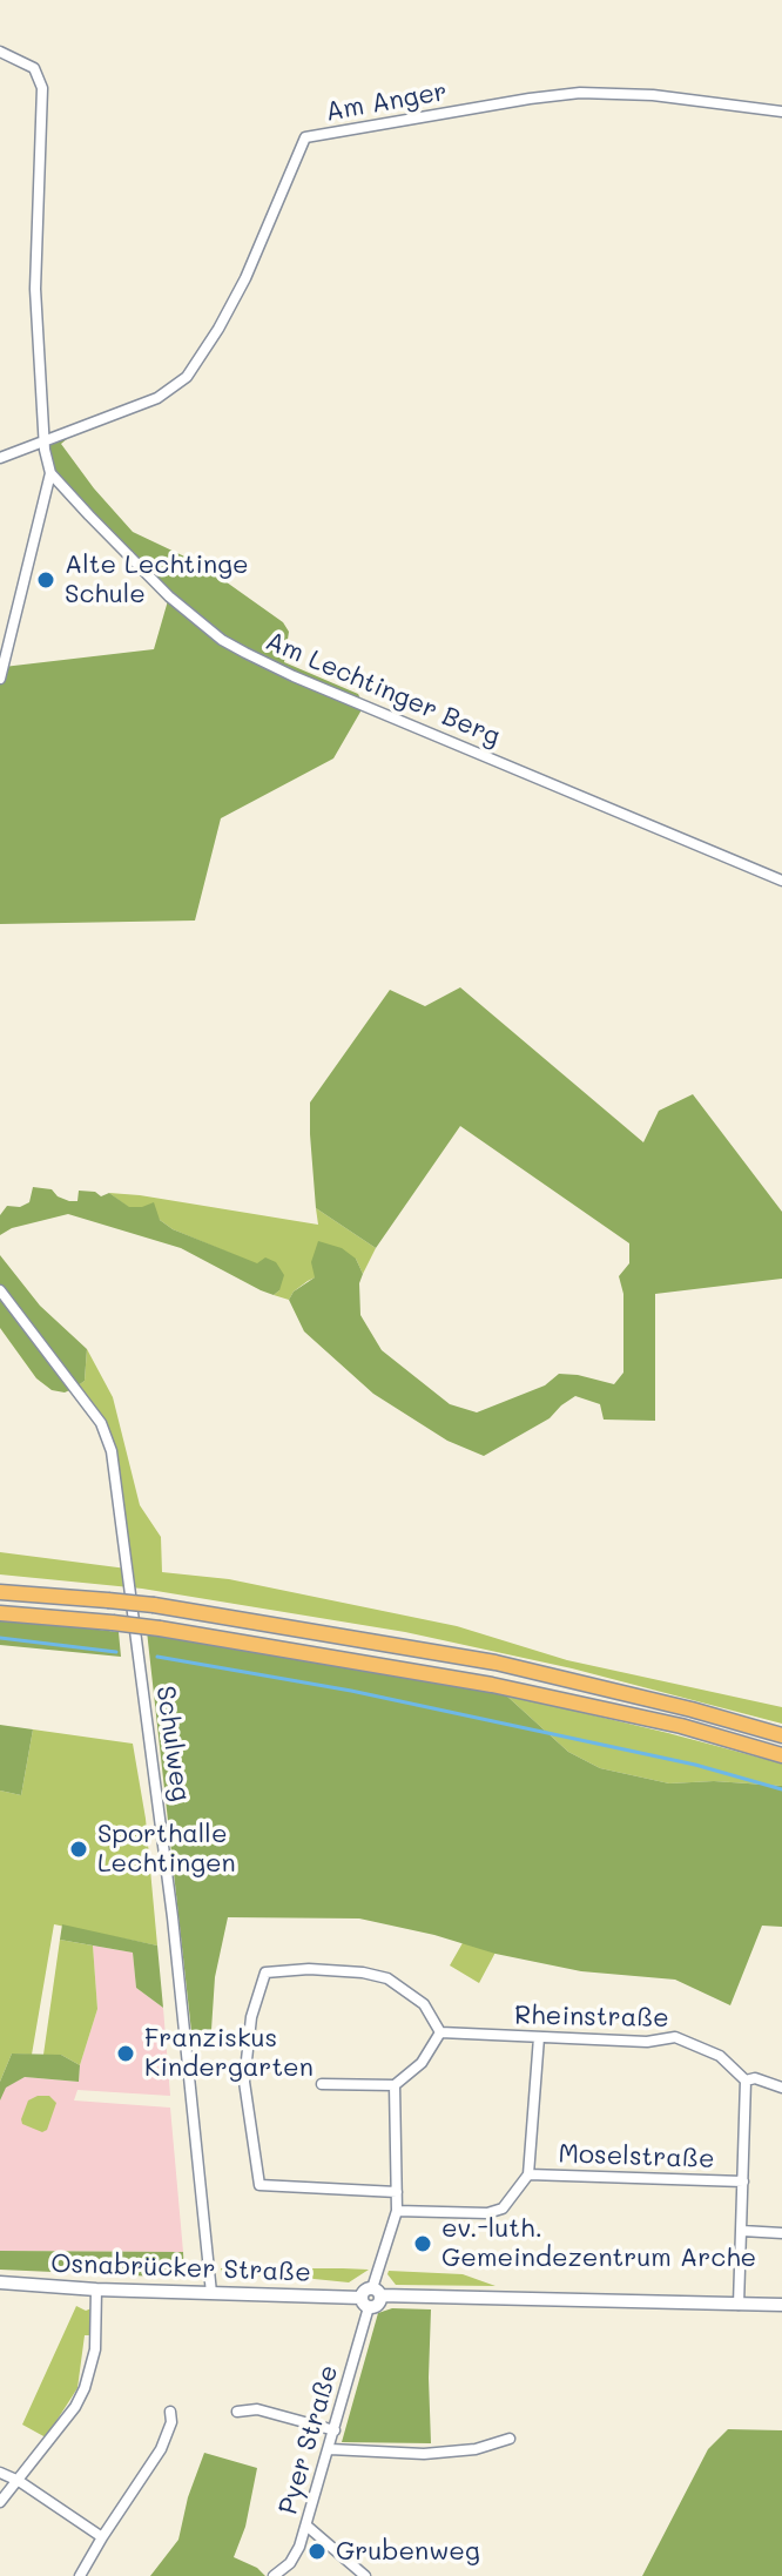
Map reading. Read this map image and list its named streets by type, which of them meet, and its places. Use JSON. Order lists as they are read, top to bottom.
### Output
{
  "streets": {
    "street": [
      "Am Anger",
      "Am Lechtinger Berg",
      "Schulweg",
      "Rheinstraße",
      "Moselstraße",
      "Osnabrücker Straße",
      "Pyer Straße"
    ]
  },
  "crossings": [
    ["Schulweg", "Osnabrücker Straße"],
    ["Osnabrücker Straße", "Pyer Straße"]
  ],
  "places": [
    "Alte Lechtinge Schule",
    "Sporthalle Lechtingen",
    "Franziskus Kindergarten",
    "ev.-luth. Gemeindezentrum Arche",
    "Grubenweg"
  ]
}
